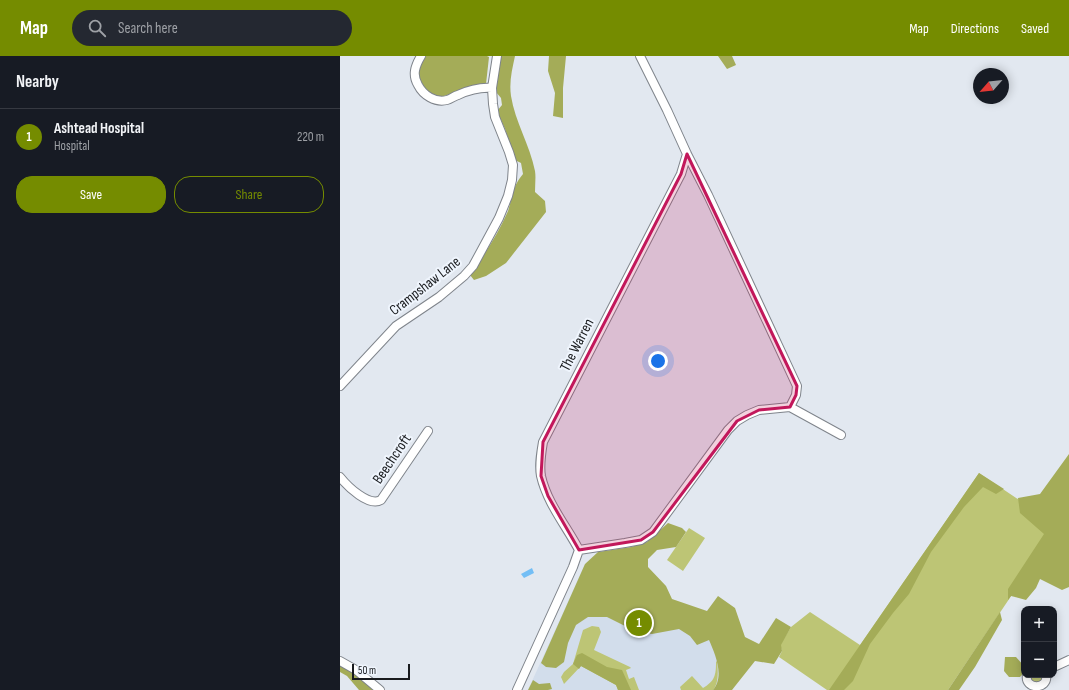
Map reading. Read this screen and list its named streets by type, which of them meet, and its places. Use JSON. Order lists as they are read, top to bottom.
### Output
{
  "streets": {
    "street": ["Crampshaw Lane", "The Warren", "Beechcroft"]
  },
  "scale_bar": "50 m",
  "north": "bottom left",
  "page": {
    "header": "Map",
    "search": "Search here",
    "nav": ["Map", "Directions", "Saved"],
    "heading": "Nearby",
    "list": [
      {
        "mark": "1",
        "name": "Ashtead Hospital",
        "note": "Hospital",
        "value": "220 m"
      }
    ],
    "buttons": ["Save", "Share"],
    "map_buttons": ["+", "−"],
    "pins": "1",
    "scale": "50 m"
  }
}
